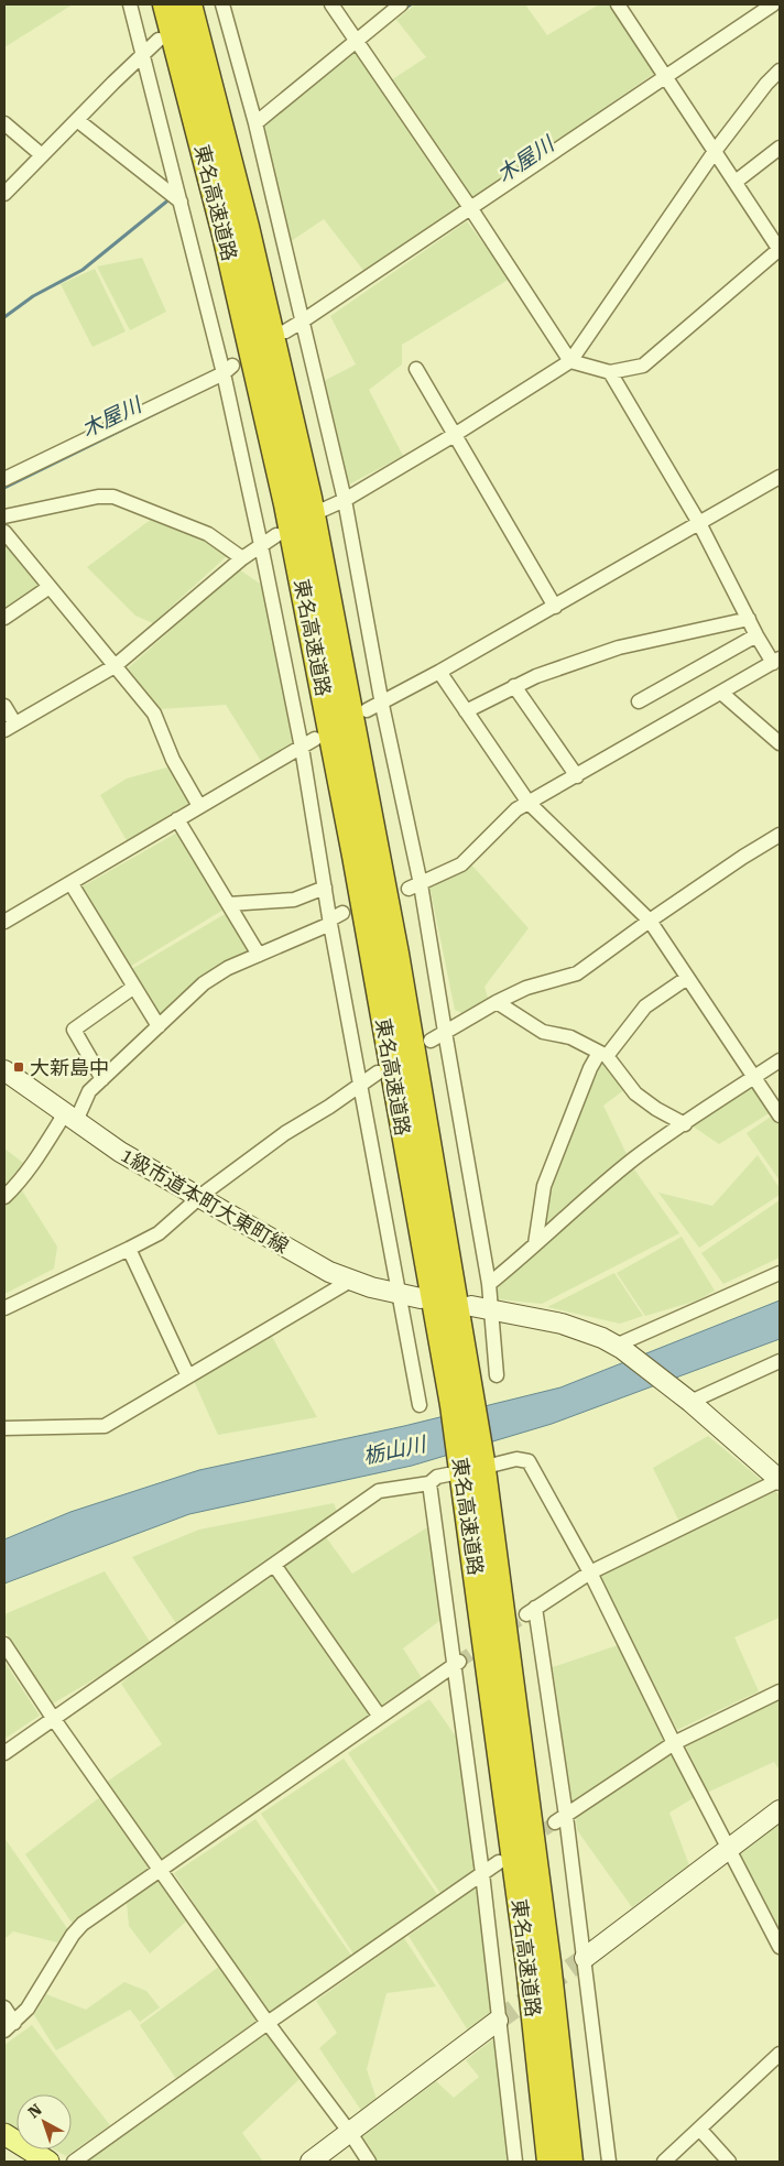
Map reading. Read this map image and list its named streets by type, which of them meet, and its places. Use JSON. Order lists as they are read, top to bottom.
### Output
{
  "streets": {
    "highway": ["東名高速道路"],
    "street": ["1級市道本町大東町線"]
  },
  "water": ["木屋川", "栃山川"],
  "places": {
    "transit": ["大新島中"]
  },
  "north": "top left"
}
